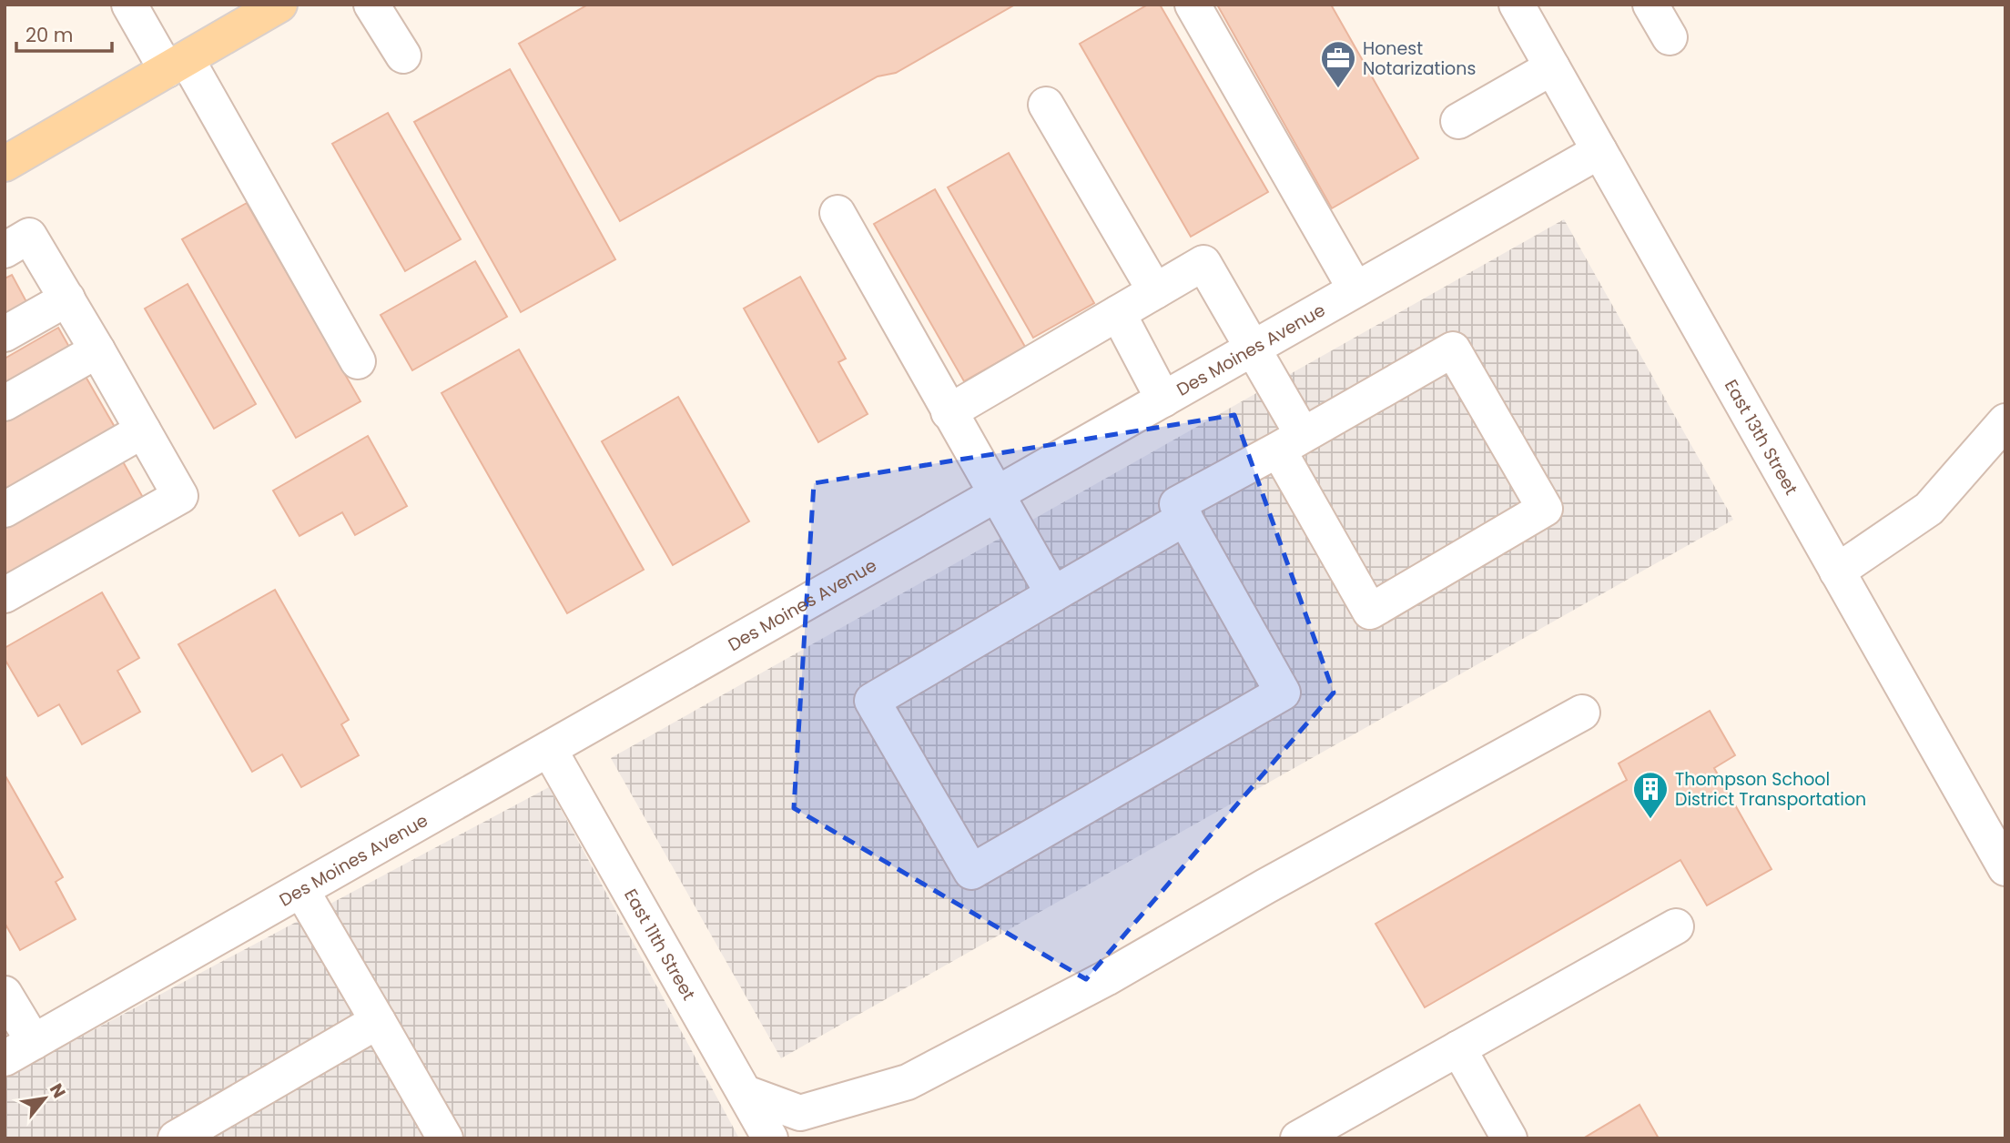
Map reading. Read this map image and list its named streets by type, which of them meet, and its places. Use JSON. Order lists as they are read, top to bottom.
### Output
{
  "streets": {
    "street": ["Des Moines Avenue", "East 13th Street", "East 11th Street"]
  },
  "crossings": [
    ["Des Moines Avenue", "East 13th Street"],
    ["Des Moines Avenue", "East 11th Street"]
  ],
  "places": {
    "office": ["Honest Notarizations"],
    "building": ["Thompson School District Transportation"]
  },
  "scale_bar": "20 m",
  "north": "top right"
}
